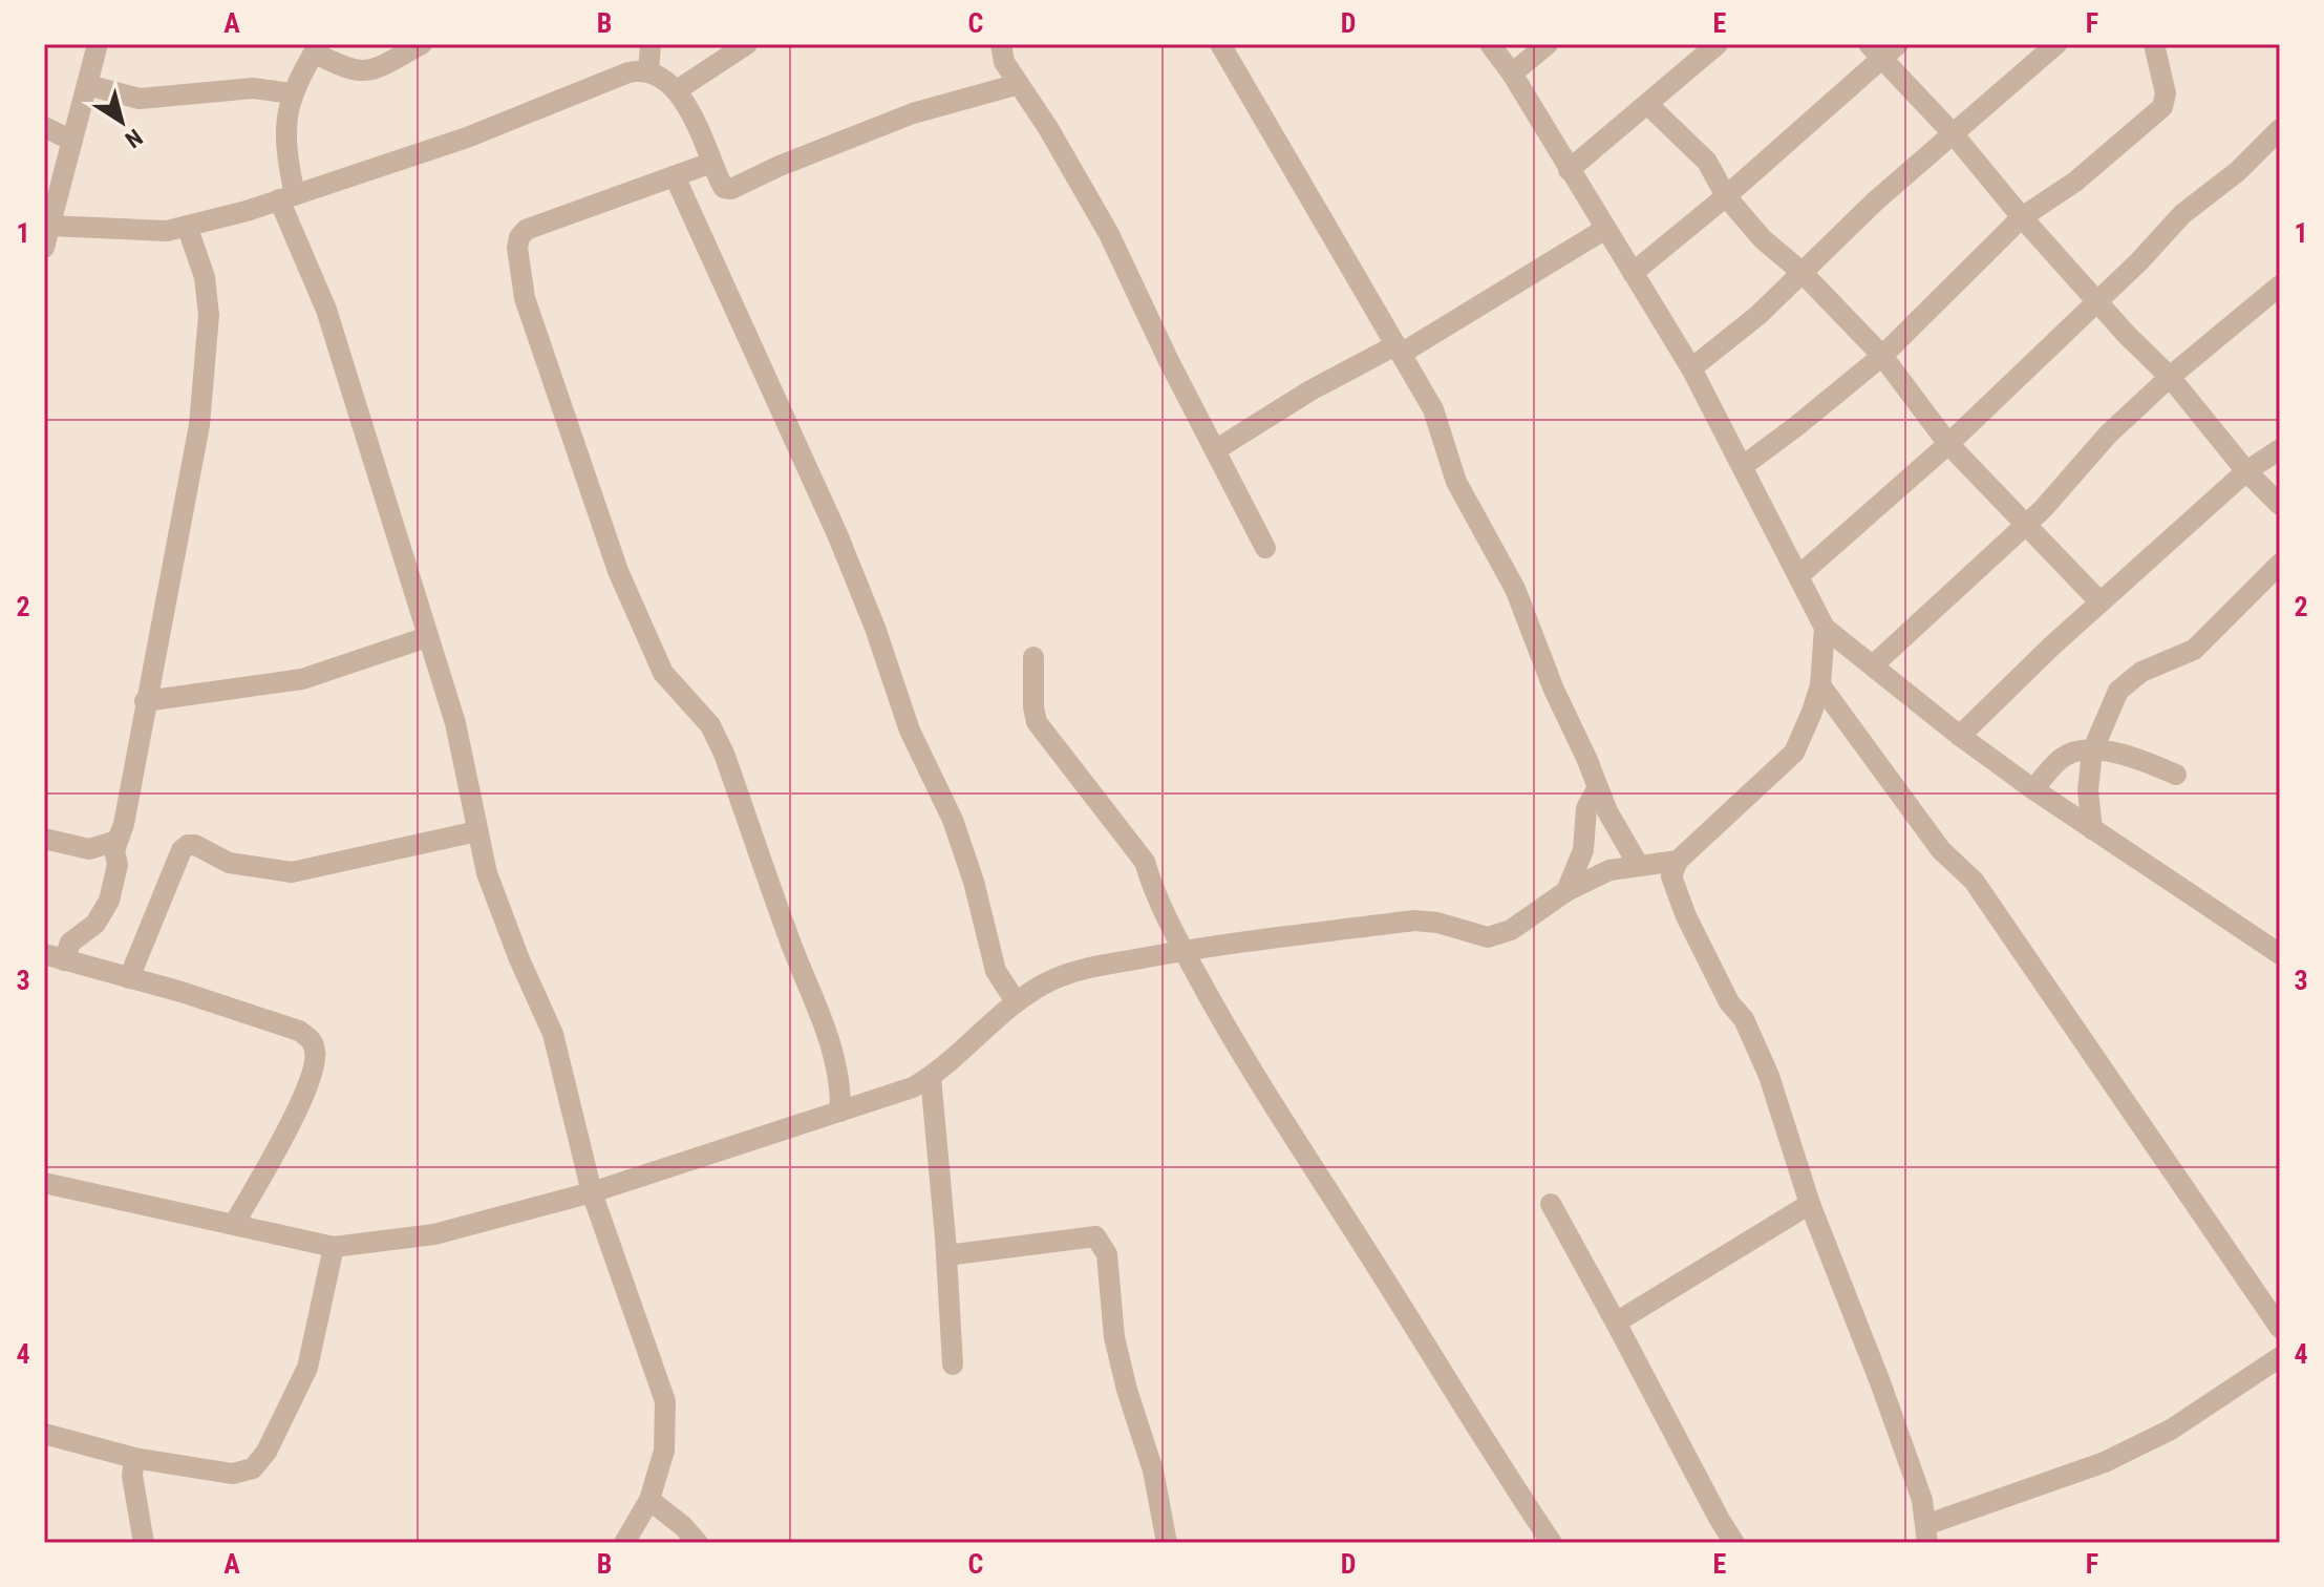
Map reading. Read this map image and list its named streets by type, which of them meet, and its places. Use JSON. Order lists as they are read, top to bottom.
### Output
{
  "north": "bottom right",
  "grid": {
    "columns": [
      "A",
      "B",
      "C",
      "D",
      "E",
      "F"
    ],
    "rows": [
      "1",
      "2",
      "3",
      "4"
    ]
  }
}
